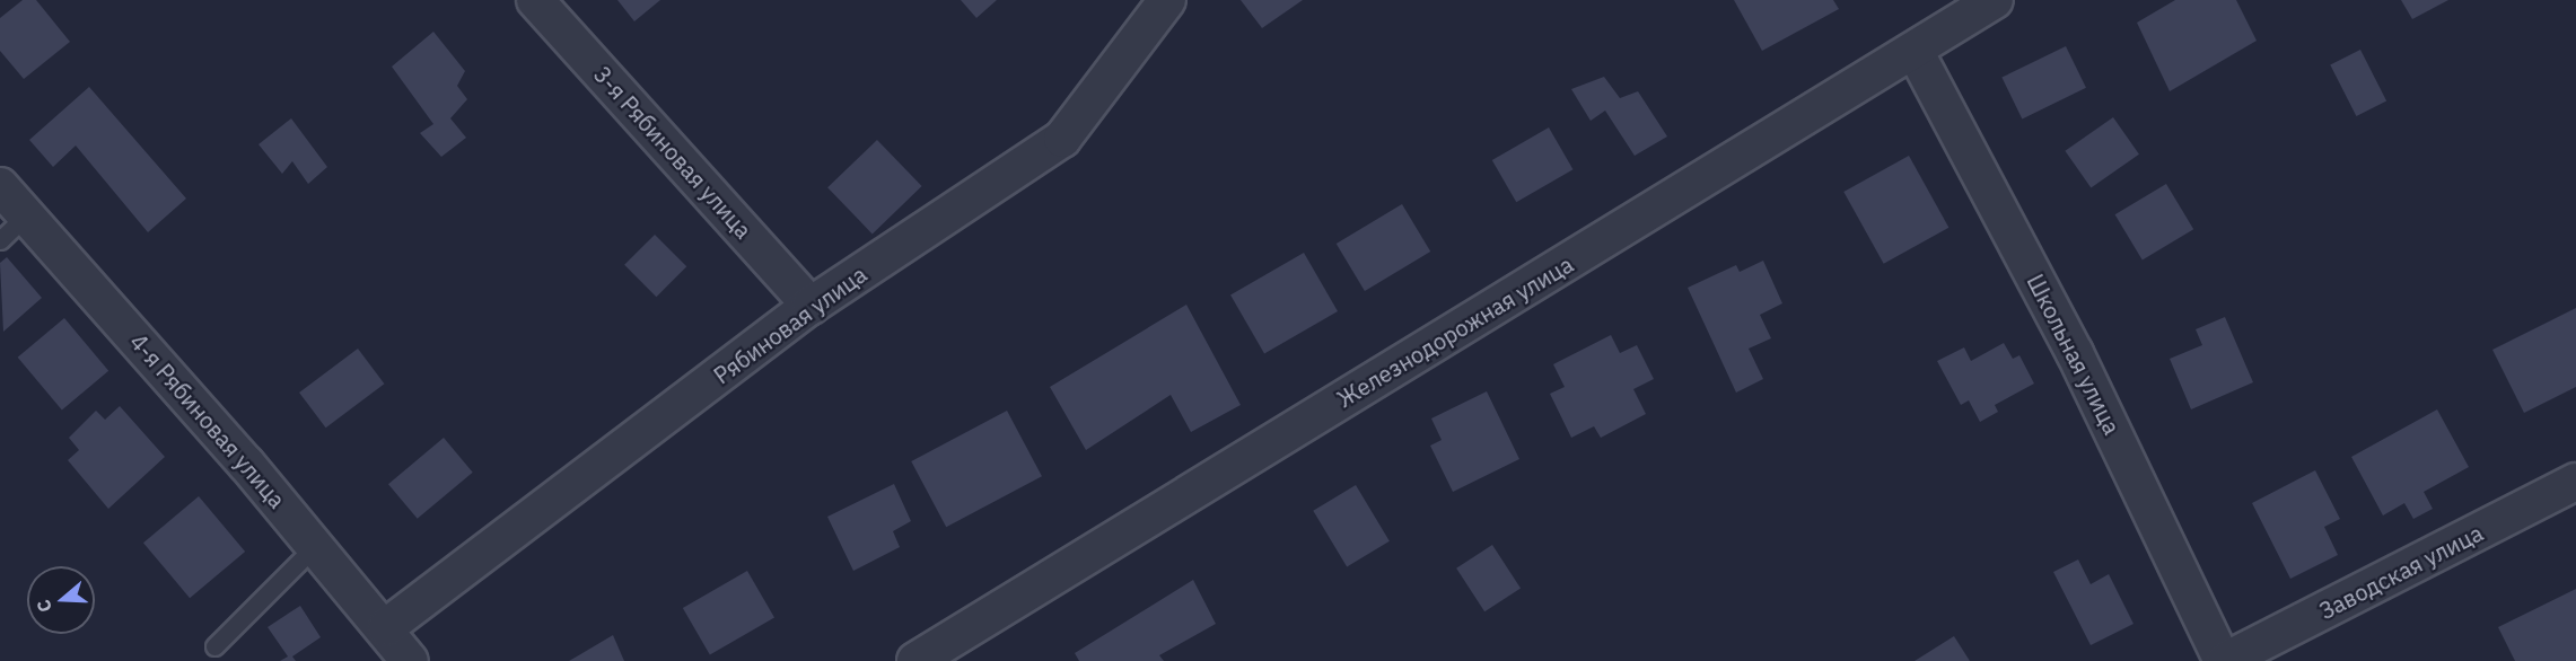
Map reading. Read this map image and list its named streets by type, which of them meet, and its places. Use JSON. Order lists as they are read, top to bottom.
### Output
{
  "streets": {
    "street": [
      "3-я Рябиновая улица",
      "Рябиновая улица",
      "Железнодорожная улица",
      "Школьная улица",
      "4-я Рябиновая улица",
      "Заводская улица"
    ]
  },
  "crossings": [
    ["3-я Рябиновая улица", "Рябиновая улица"],
    ["Рябиновая улица", "4-я Рябиновая улица"],
    ["Железнодорожная улица", "Школьная улица"],
    ["Школьная улица", "Заводская улица"]
  ],
  "north": "left"
}
